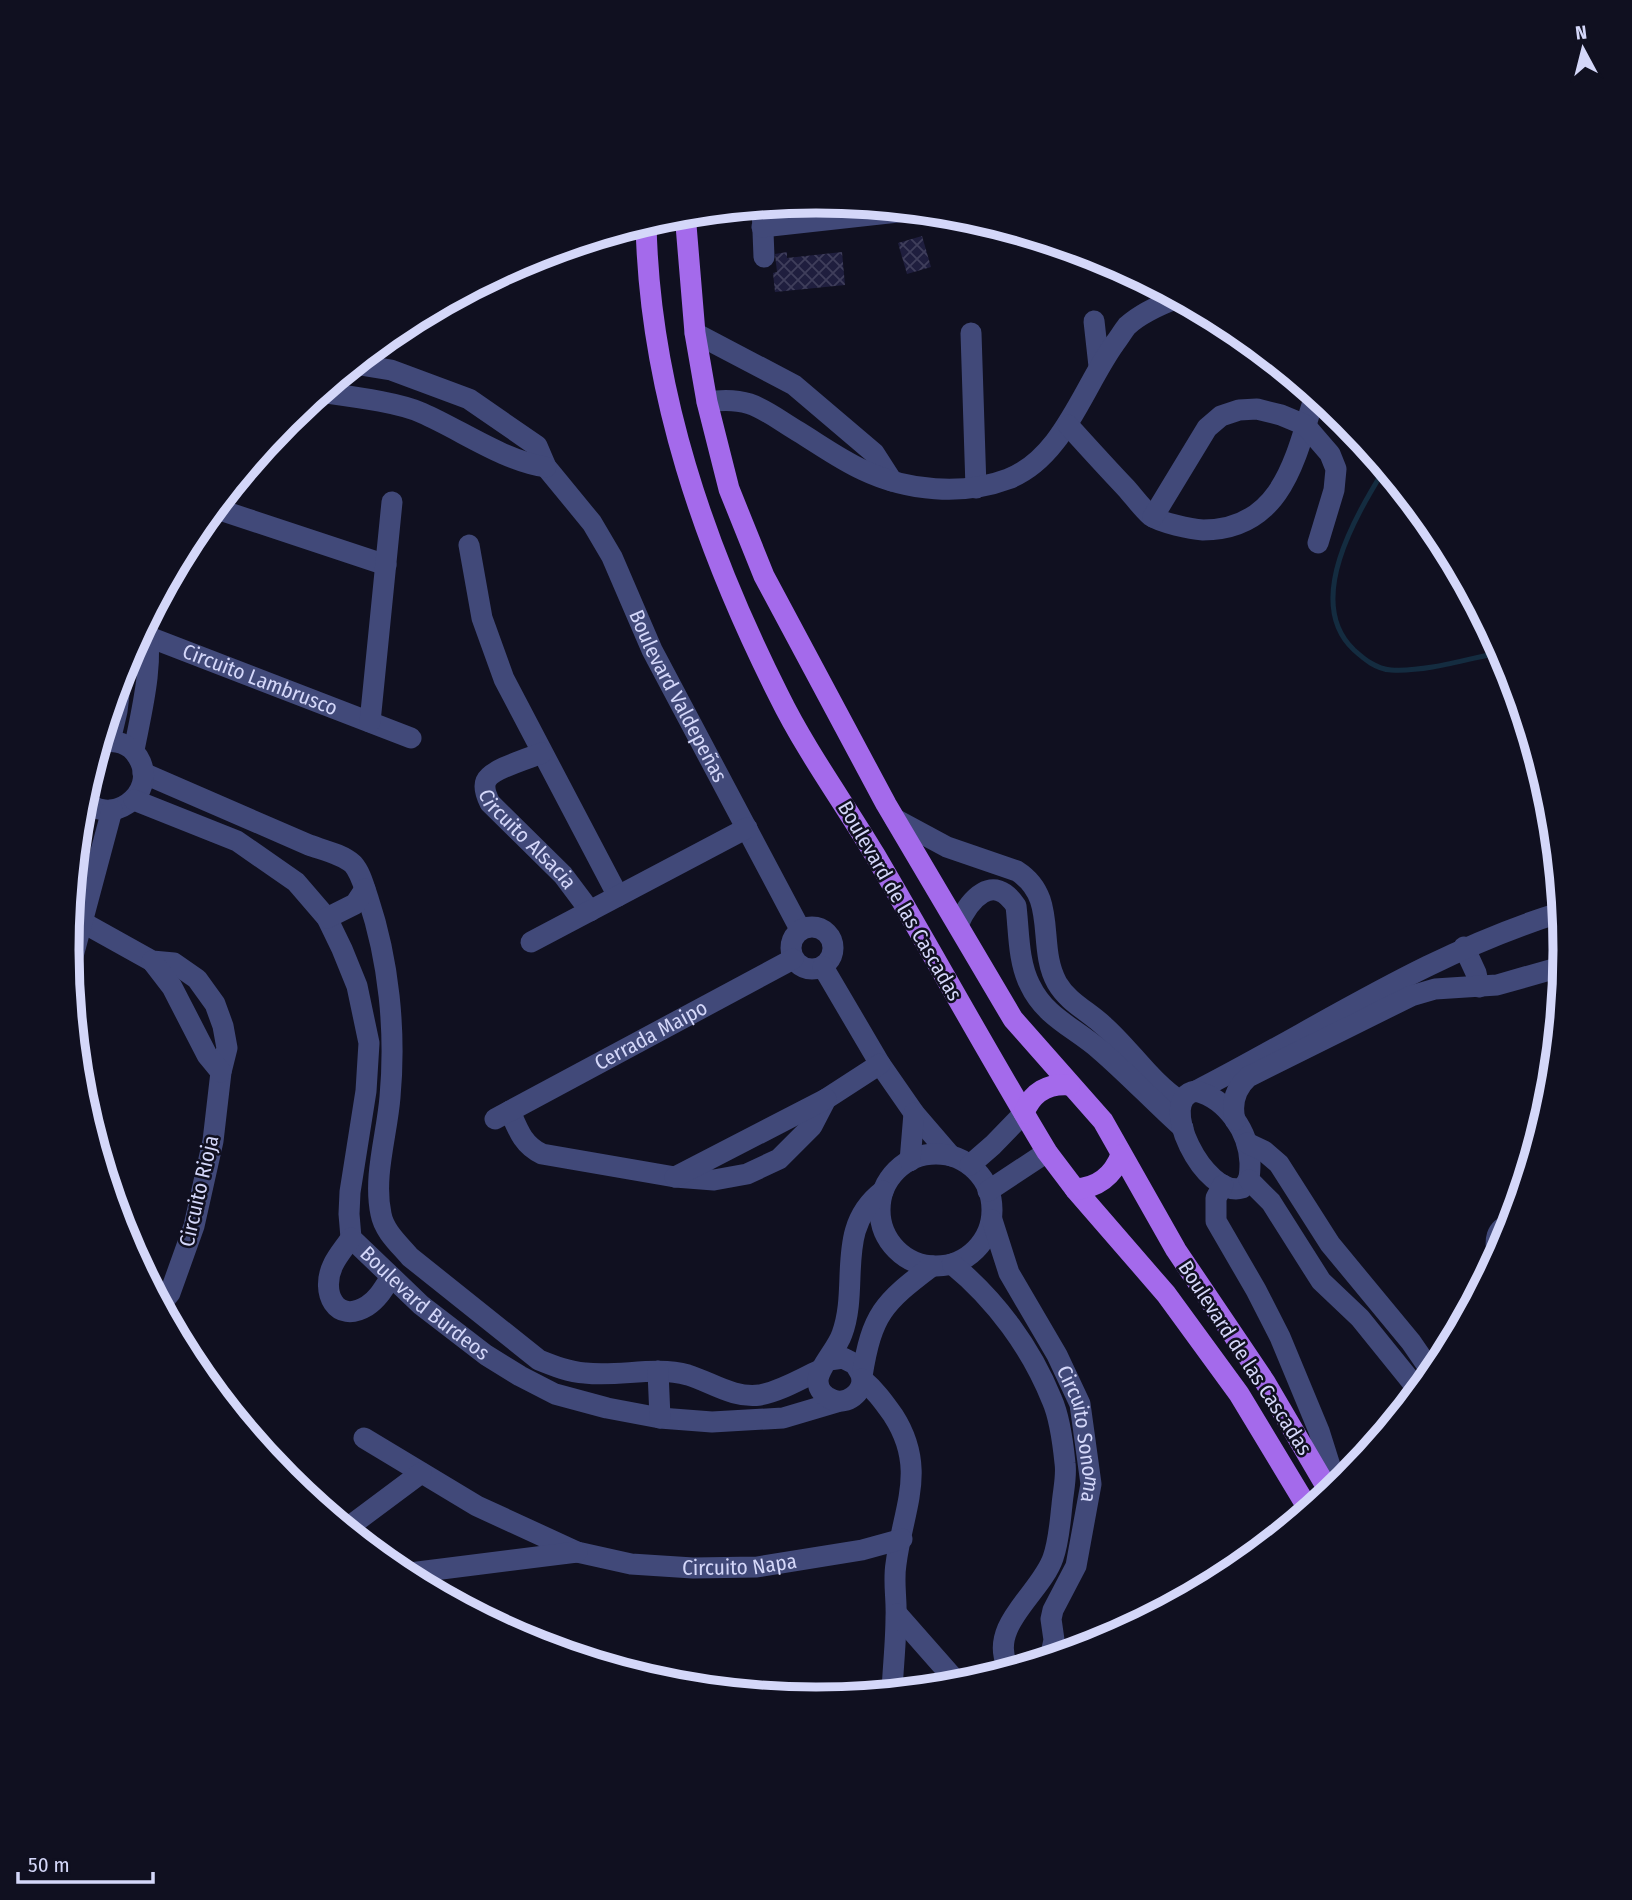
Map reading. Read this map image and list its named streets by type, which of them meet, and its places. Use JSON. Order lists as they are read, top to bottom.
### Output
{
  "streets": {
    "main road": ["Boulevard de las Cascadas"],
    "street": [
      "Circuito Lambrusco",
      "Boulevard Valdepeñas",
      "Circuito Alsacia",
      "Cerrada Maipo",
      "Circuito Rioja",
      "Boulevard Burdeos",
      "Circuito Sonoma",
      "Circuito Napa"
    ]
  },
  "crossings": [
    ["Boulevard Valdepeñas", "Circuito Alsacia"],
    ["Boulevard Valdepeñas", "Cerrada Maipo"]
  ],
  "scale_bar": "50 m",
  "north": "top"
}
